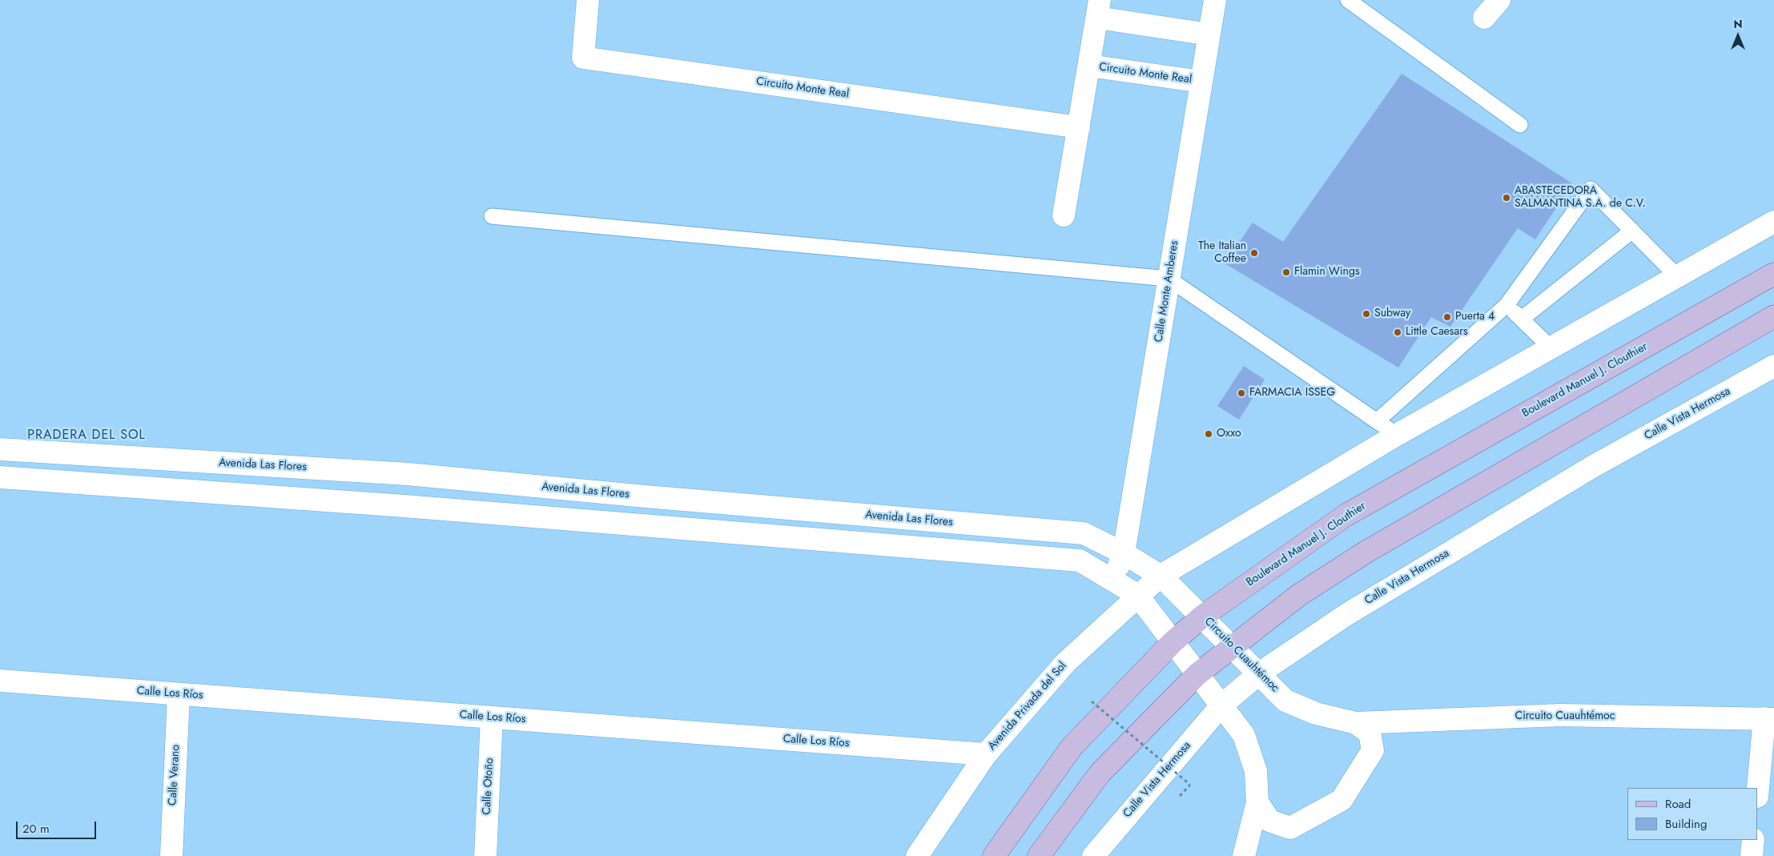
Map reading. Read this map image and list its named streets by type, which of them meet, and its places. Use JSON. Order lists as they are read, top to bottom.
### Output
{
  "streets": {
    "main road": ["Boulevard Manuel J. Clouthier"],
    "street": [
      "Circuito Monte Real",
      "Calle Monte Amberes",
      "Calle Vista Hermosa",
      "Avenida Las Flores",
      "Circuito Cuauhtémoc",
      "Calle Los Ríos",
      "Avenida Privada del Sol",
      "Calle Verano",
      "Calle Otoño"
    ]
  },
  "crossings": [
    ["Circuito Monte Real", "Calle Monte Amberes"],
    ["Calle Monte Amberes", "Avenida Las Flores"],
    ["Boulevard Manuel J. Clouthier", "Circuito Cuauhtémoc"],
    ["Calle Vista Hermosa", "Circuito Cuauhtémoc"],
    ["Avenida Las Flores", "Circuito Cuauhtémoc"],
    ["Avenida Las Flores", "Avenida Privada del Sol"],
    ["Circuito Cuauhtémoc", "Avenida Privada del Sol"],
    ["Calle Los Ríos", "Avenida Privada del Sol"],
    ["Calle Los Ríos", "Calle Verano"],
    ["Calle Los Ríos", "Calle Otoño"]
  ],
  "districts": ["PRADERA DEL SOL"],
  "places": [
    "ABASTECEDORA SALMANTINA S.A. de C.V.",
    "The Italian Coffee",
    "Flamin Wings",
    "Subway",
    "Puerta 4",
    "Little Caesars",
    "FARMACIA ISSEG",
    "Oxxo"
  ],
  "legend": ["Road", "Building"],
  "scale_bar": "20 m",
  "north": "top"
}
